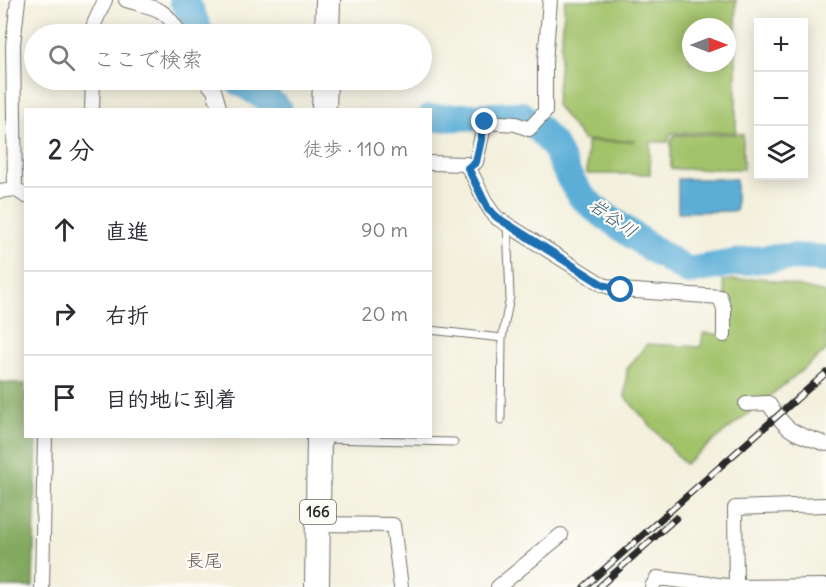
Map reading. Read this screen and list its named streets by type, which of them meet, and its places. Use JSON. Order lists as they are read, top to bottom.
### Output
{
  "streets": {
    "highway": ["166"]
  },
  "districts": ["長尾"],
  "water": ["岩谷川"],
  "north": "right",
  "page": {
    "map_buttons": ["+", "−"],
    "search": "ここで検索",
    "heading": ["2 分", "徒歩 · 110 m"],
    "list": [
      ["直進", "90 m"],
      ["右折", "20 m"],
      "目的地に到着"
    ]
  }
}
